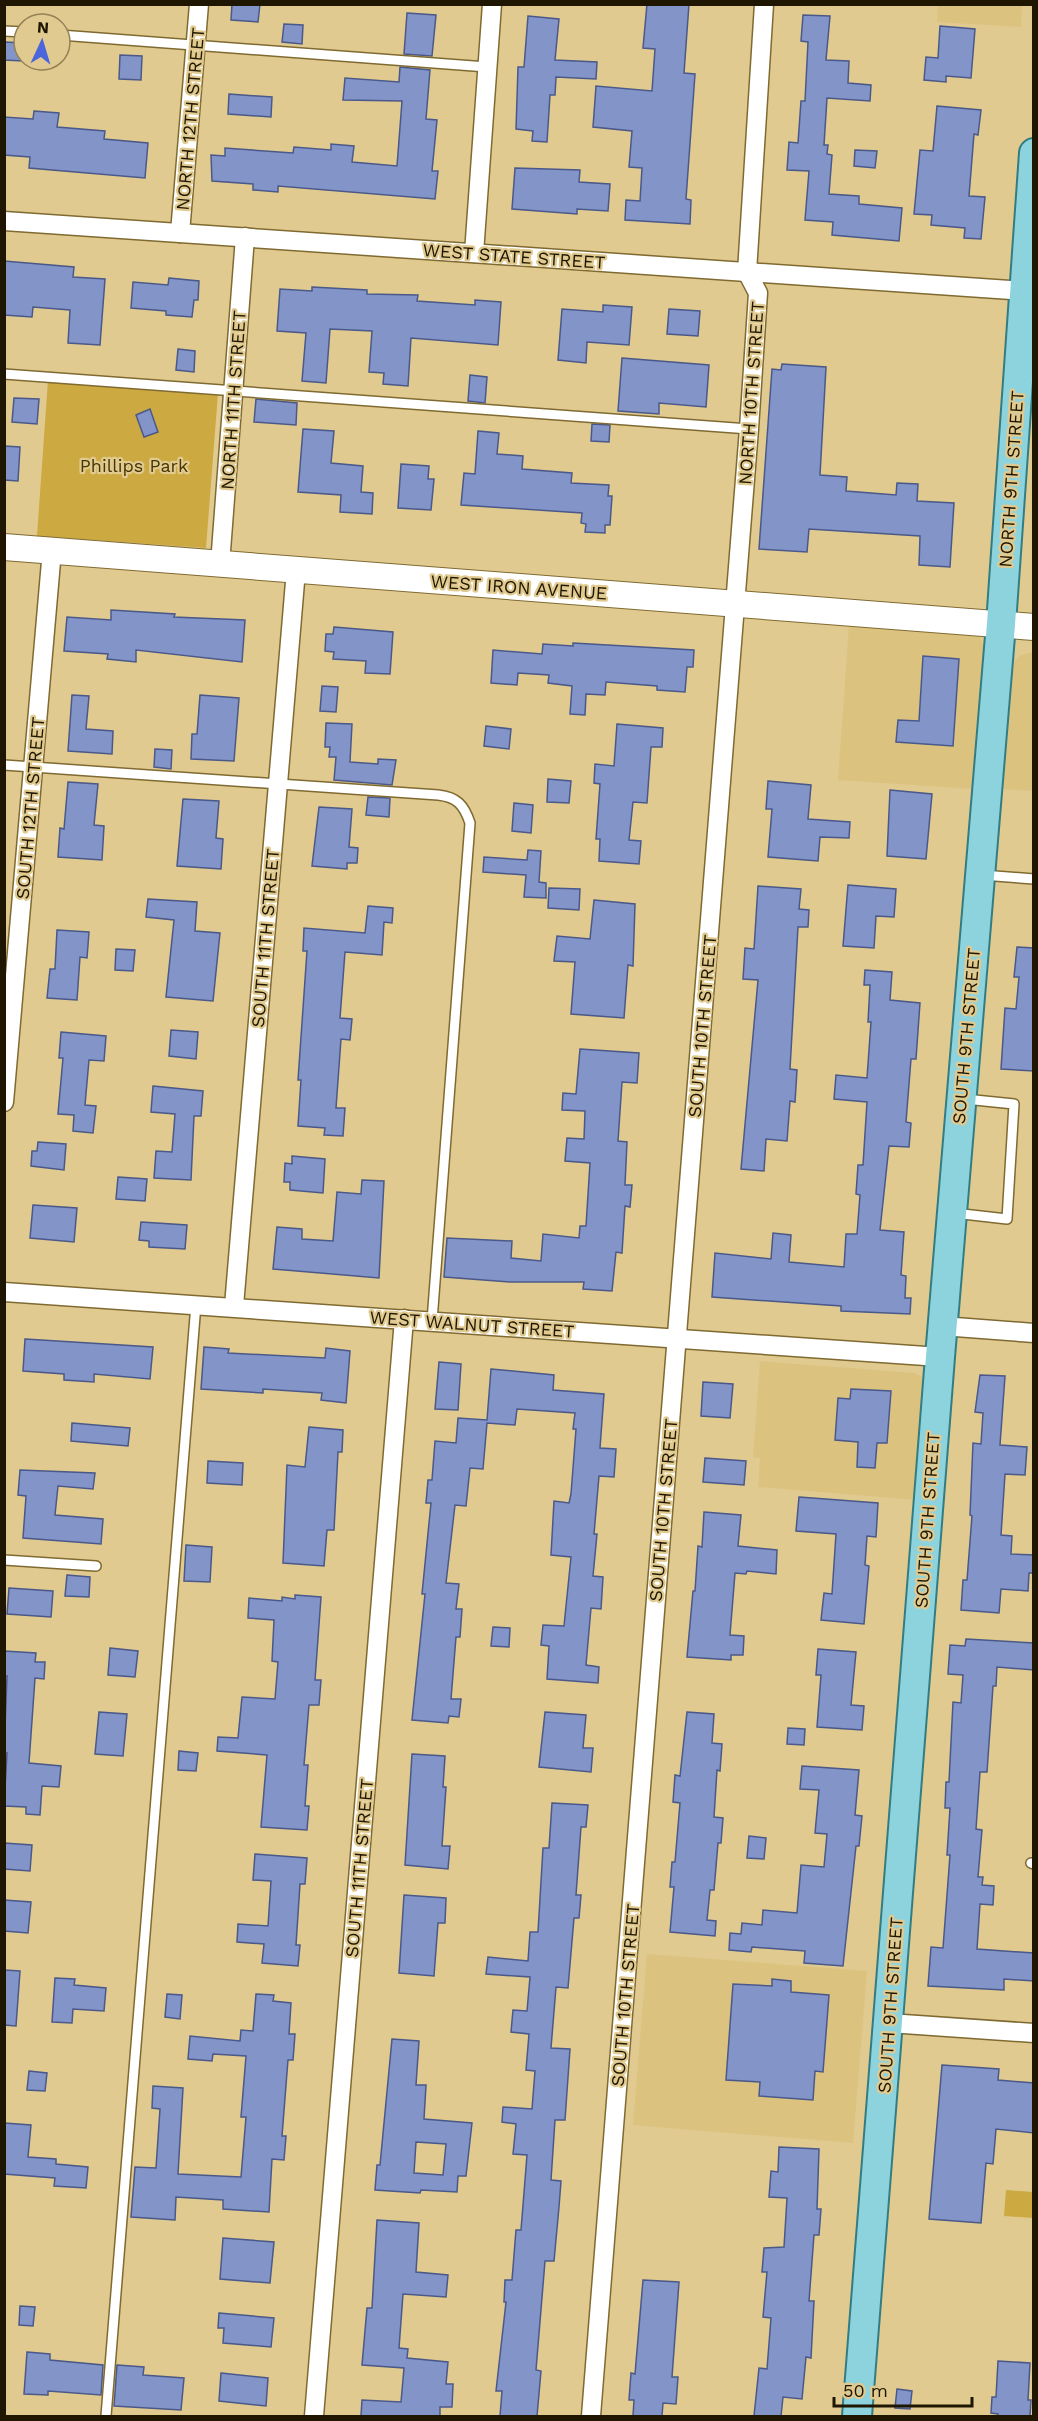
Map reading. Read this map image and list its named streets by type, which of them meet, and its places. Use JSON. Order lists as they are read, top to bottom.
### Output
{
  "streets": {
    "main road": ["NORTH 9TH STREET", "SOUTH 9TH STREET"],
    "street": [
      "NORTH 12TH STREET",
      "WEST STATE STREET",
      "NORTH 10TH STREET",
      "NORTH 11TH STREET",
      "WEST IRON AVENUE",
      "SOUTH 12TH STREET",
      "SOUTH 11TH STREET",
      "SOUTH 10TH STREET",
      "WEST WALNUT STREET"
    ]
  },
  "crossings": [
    ["NORTH 12TH STREET", "WEST STATE STREET"],
    ["WEST STATE STREET", "NORTH 10TH STREET"],
    ["WEST STATE STREET", "NORTH 11TH STREET"],
    ["WEST STATE STREET", "NORTH 9TH STREET"],
    ["NORTH 10TH STREET", "WEST IRON AVENUE"],
    ["NORTH 10TH STREET", "SOUTH 10TH STREET"],
    ["NORTH 11TH STREET", "WEST IRON AVENUE"],
    ["NORTH 9TH STREET", "WEST IRON AVENUE"],
    ["NORTH 9TH STREET", "SOUTH 9TH STREET"],
    ["WEST IRON AVENUE", "SOUTH 12TH STREET"],
    ["WEST IRON AVENUE", "SOUTH 11TH STREET"],
    ["WEST IRON AVENUE", "SOUTH 10TH STREET"],
    ["WEST IRON AVENUE", "SOUTH 9TH STREET"],
    ["SOUTH 11TH STREET", "WEST WALNUT STREET"],
    ["SOUTH 10TH STREET", "WEST WALNUT STREET"],
    ["SOUTH 9TH STREET", "WEST WALNUT STREET"]
  ],
  "parks": ["Phillips Park"],
  "scale_bar": "50 m",
  "north": "top"
}
